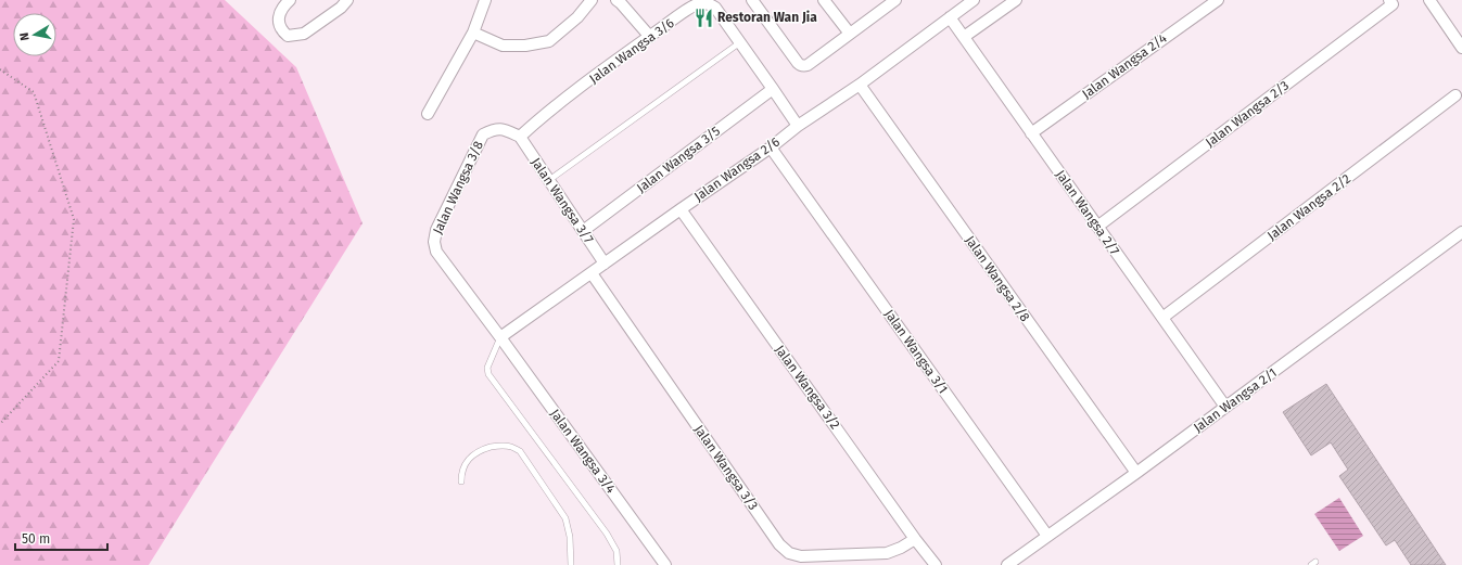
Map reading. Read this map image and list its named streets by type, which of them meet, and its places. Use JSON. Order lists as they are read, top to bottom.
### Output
{
  "streets": {
    "street": [
      "Jalan Wangsa 3/6",
      "Jalan Wangsa 2/4",
      "Jalan Wangsa 2/3",
      "Jalan Wangsa 3/5",
      "Jalan Wangsa 2/6",
      "Jalan Wangsa 3/8",
      "Jalan Wangsa 3/7",
      "Jalan Wangsa 2/2",
      "Jalan Wangsa 2/7",
      "Jalan Wangsa 2/8",
      "Jalan Wangsa 3/1",
      "Jalan Wangsa 3/2",
      "Jalan Wangsa 2/1",
      "Jalan Wangsa 3/4",
      "Jalan Wangsa 3/3"
    ]
  },
  "crossings": [
    ["Jalan Wangsa 3/6", "Jalan Wangsa 3/5"],
    ["Jalan Wangsa 3/6", "Jalan Wangsa 2/6"],
    ["Jalan Wangsa 3/6", "Jalan Wangsa 3/8"],
    ["Jalan Wangsa 3/6", "Jalan Wangsa 3/7"],
    ["Jalan Wangsa 2/4", "Jalan Wangsa 2/7"],
    ["Jalan Wangsa 2/3", "Jalan Wangsa 2/7"],
    ["Jalan Wangsa 3/5", "Jalan Wangsa 3/7"],
    ["Jalan Wangsa 2/6", "Jalan Wangsa 3/8"],
    ["Jalan Wangsa 2/6", "Jalan Wangsa 3/7"],
    ["Jalan Wangsa 2/6", "Jalan Wangsa 2/7"],
    ["Jalan Wangsa 2/6", "Jalan Wangsa 2/8"],
    ["Jalan Wangsa 2/6", "Jalan Wangsa 3/1"],
    ["Jalan Wangsa 2/6", "Jalan Wangsa 3/2"],
    ["Jalan Wangsa 2/6", "Jalan Wangsa 3/4"],
    ["Jalan Wangsa 2/6", "Jalan Wangsa 3/3"],
    ["Jalan Wangsa 3/8", "Jalan Wangsa 3/7"],
    ["Jalan Wangsa 3/8", "Jalan Wangsa 3/4"],
    ["Jalan Wangsa 2/2", "Jalan Wangsa 2/7"],
    ["Jalan Wangsa 2/7", "Jalan Wangsa 2/1"],
    ["Jalan Wangsa 2/8", "Jalan Wangsa 2/1"],
    ["Jalan Wangsa 3/1", "Jalan Wangsa 2/1"],
    ["Jalan Wangsa 3/2", "Jalan Wangsa 3/3"]
  ],
  "places": {
    "restaurant": ["Restoran Wan Jia"]
  },
  "scale_bar": "50 m",
  "north": "left"
}
